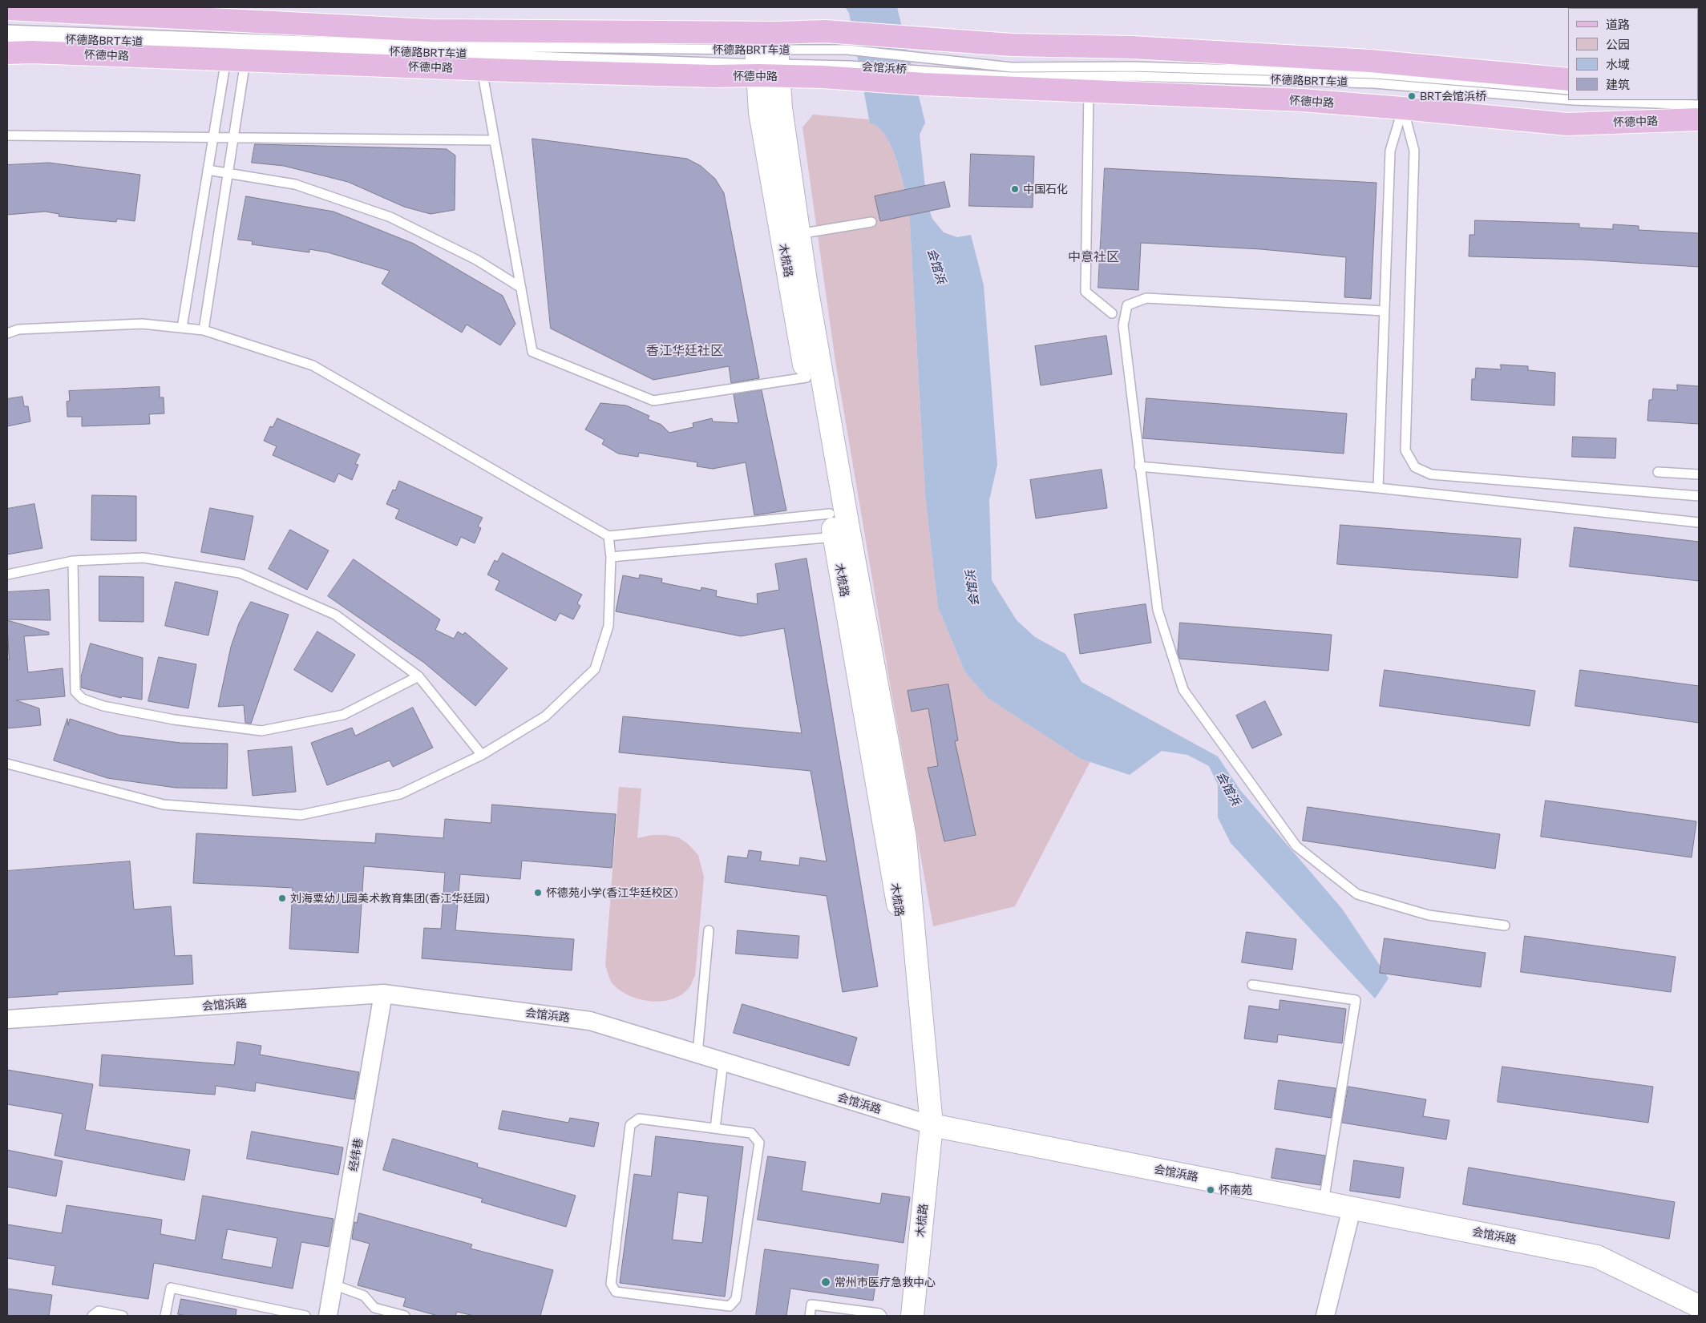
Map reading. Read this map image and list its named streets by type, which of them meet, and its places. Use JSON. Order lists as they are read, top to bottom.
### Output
{
  "streets": {
    "main road": ["怀德中路"],
    "street": ["木梳路", "会馆浜路", "经纬巷"],
    "lane": ["怀德路BRT车道"]
  },
  "crossings": [
    ["怀德路BRT车道", "怀德中路"],
    ["怀德路BRT车道", "木梳路"],
    ["怀德中路", "木梳路"],
    ["木梳路", "会馆浜路"],
    ["会馆浜路", "经纬巷"]
  ],
  "districts": ["中意社区", "香江华廷社区"],
  "water": ["会馆浜"],
  "places": [
    "BRT会馆浜桥",
    "中国石化",
    "怀德苑小学(香江华廷校区)",
    "刘海粟幼儿园美术教育集团(香江华廷园)",
    "怀南苑",
    "常州市医疗急救中心"
  ],
  "legend": [
    "道路",
    "公园",
    "水域",
    "建筑"
  ]
}
